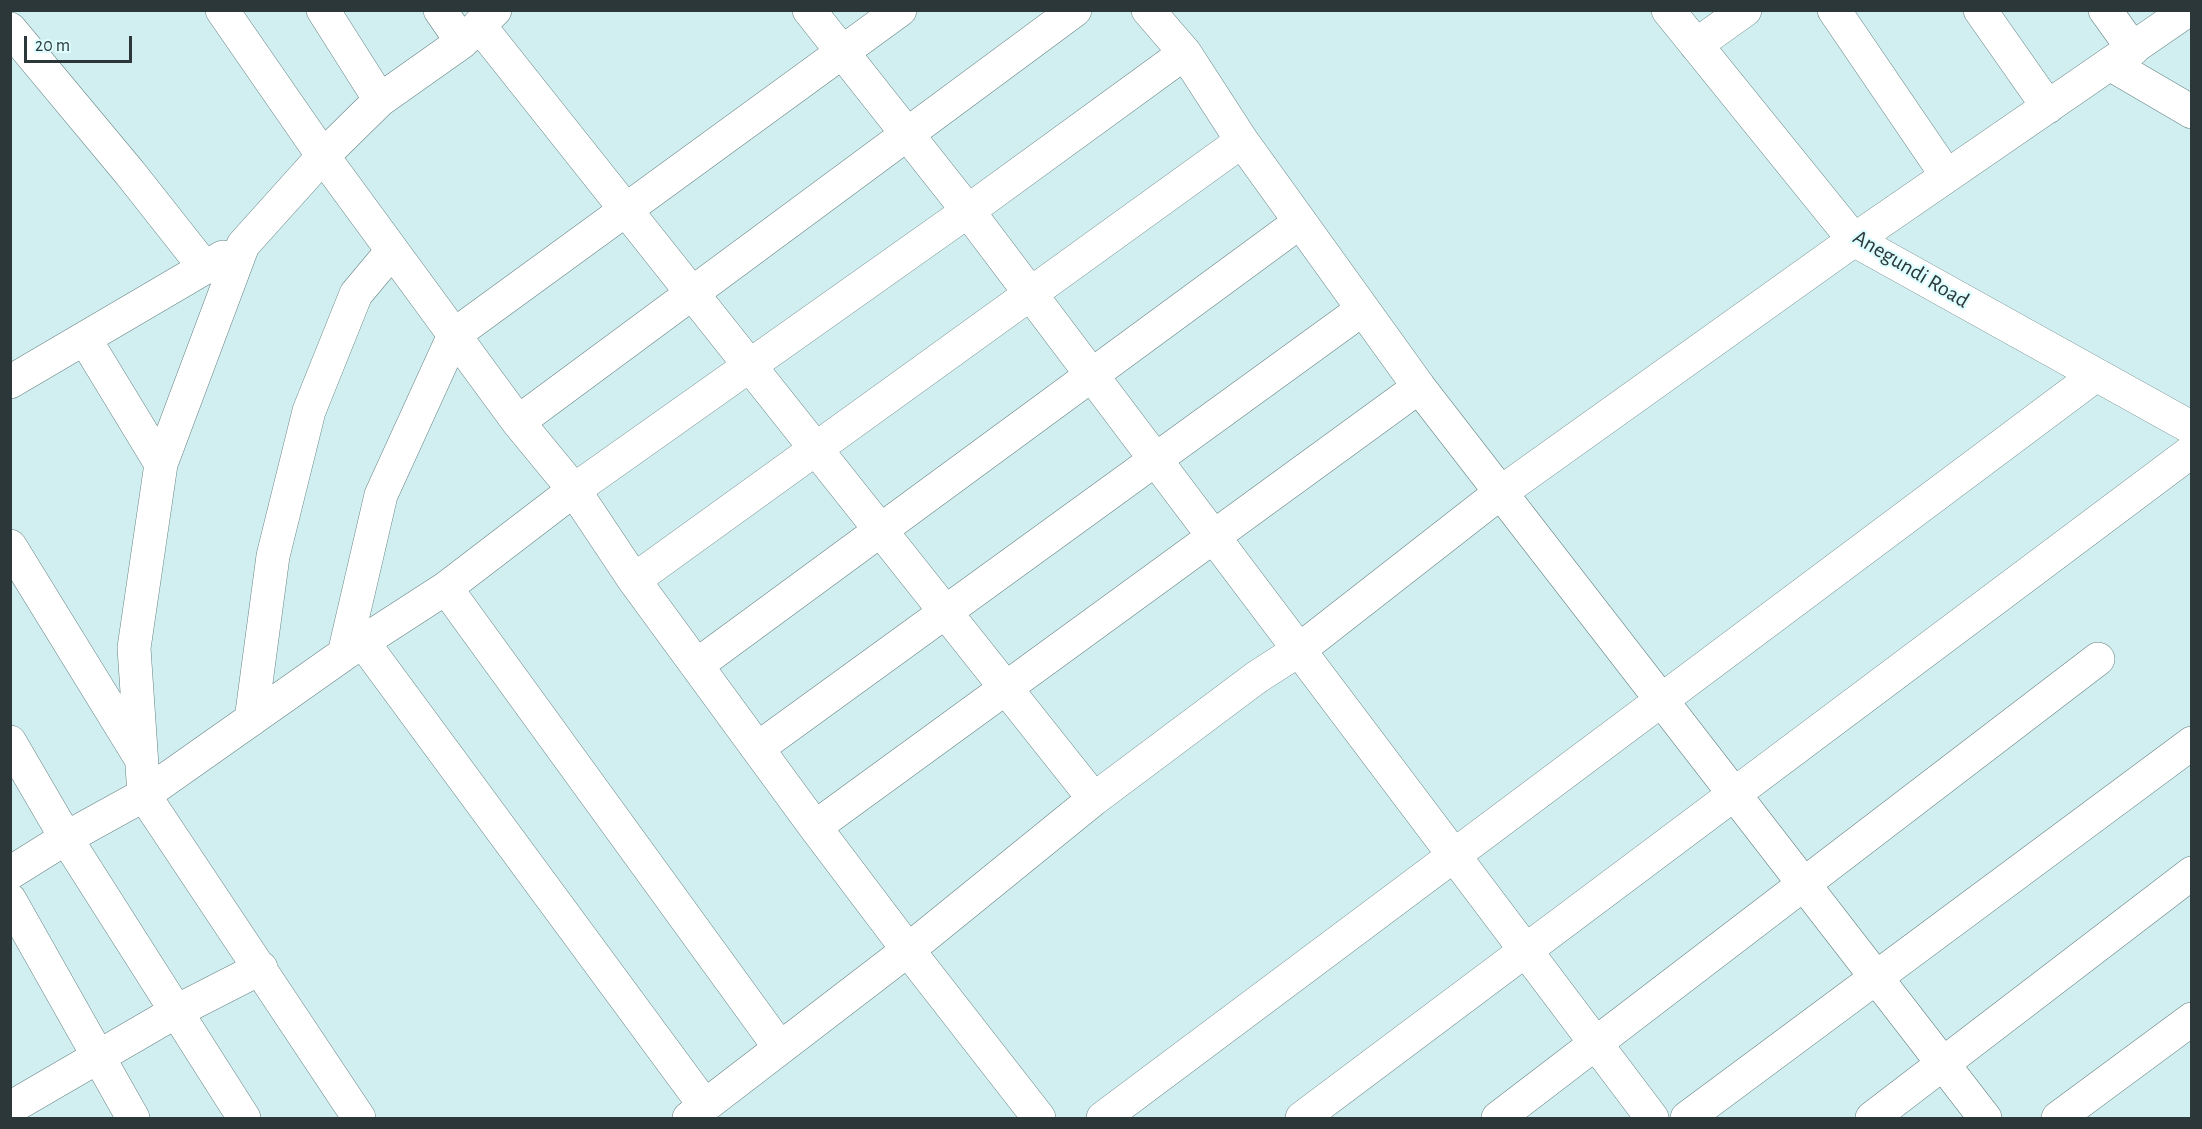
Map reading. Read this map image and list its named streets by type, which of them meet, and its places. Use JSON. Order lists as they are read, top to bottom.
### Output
{
  "streets": {
    "street": ["Anegundi Road"]
  },
  "scale_bar": "20 m"
}
